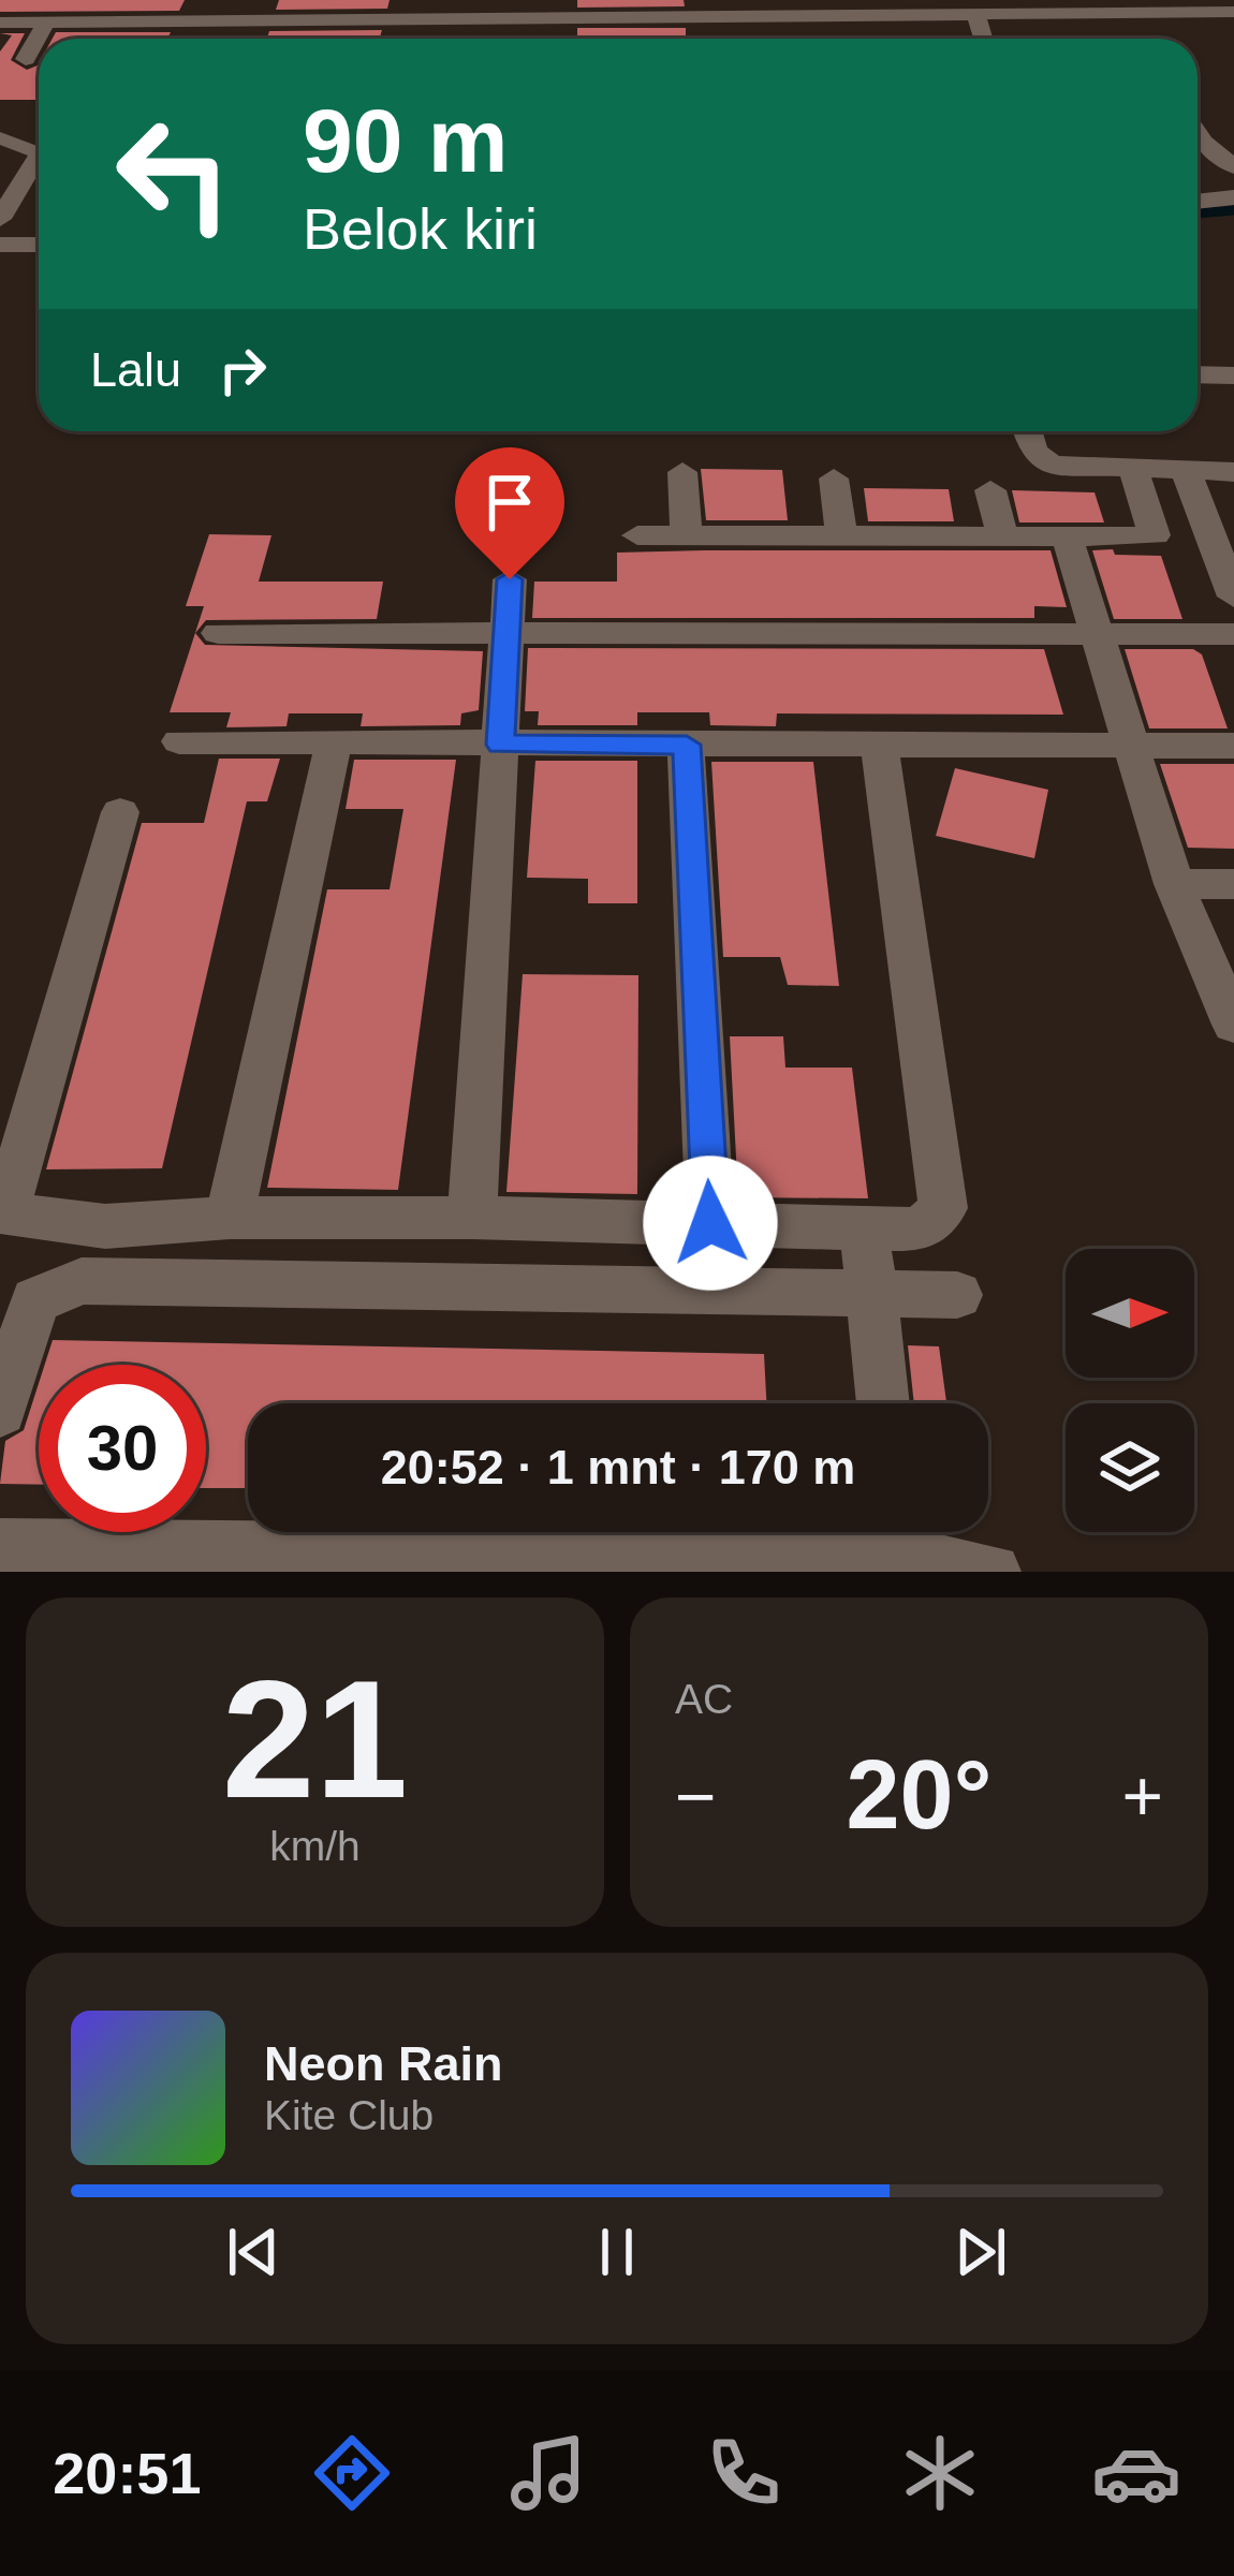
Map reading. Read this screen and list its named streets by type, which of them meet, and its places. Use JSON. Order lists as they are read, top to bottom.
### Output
{
  "north": "right",
  "page": {
    "turn": ["90 m", "Belok kiri"],
    "then": "Lalu",
    "limit": "30",
    "trip": "20:52 · 1 mnt · 170 m",
    "tile": [
      ["21", "km/h"],
      "AC"
    ],
    "heat": ["−", "20°", "+"],
    "song": ["Neon Rain", "Kite Club"],
    "tabs": "20:51"
  }
}
